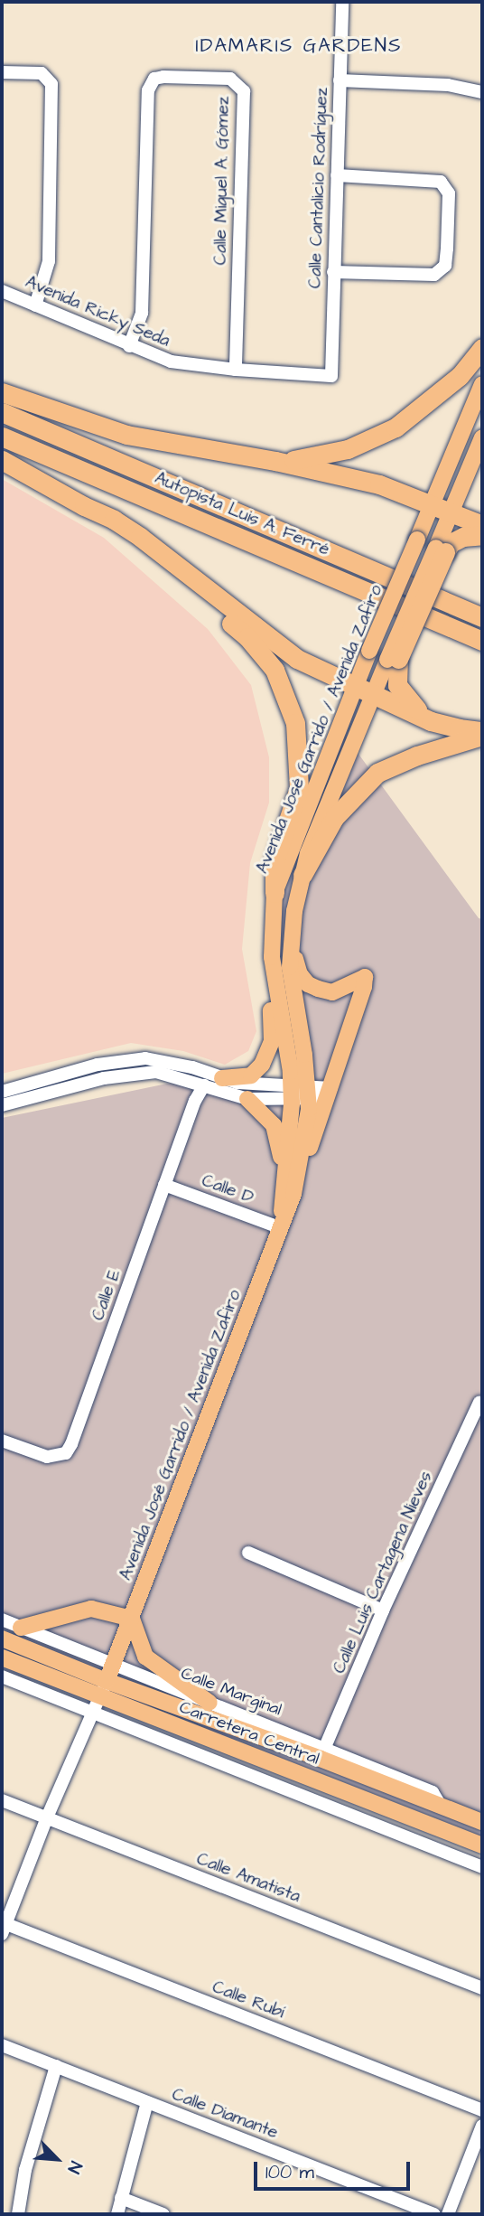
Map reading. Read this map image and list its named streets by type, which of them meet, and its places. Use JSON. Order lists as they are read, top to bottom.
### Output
{
  "streets": {
    "highway": ["Autopista Luis A. Ferré"],
    "main road": ["Avenida José Garrido / Avenida Zafiro", "Carretera Central"],
    "street": [
      "Calle Miguel A. Gómez",
      "Calle Cantalicio Rodríguez",
      "Avenida Ricky Seda",
      "Calle D",
      "Calle E",
      "Calle Luis Cartagena Nieves",
      "Calle Marginal",
      "Calle Amatista",
      "Calle Rubí",
      "Calle Diamante"
    ]
  },
  "crossings": [
    ["Calle Miguel A. Gómez", "Avenida Ricky Seda"],
    ["Calle Cantalicio Rodríguez", "Avenida Ricky Seda"],
    ["Avenida José Garrido / Avenida Zafiro", "Calle D"],
    ["Avenida José Garrido / Avenida Zafiro", "Calle Marginal"],
    ["Avenida José Garrido / Avenida Zafiro", "Carretera Central"],
    ["Calle D", "Calle E"],
    ["Calle Luis Cartagena Nieves", "Calle Marginal"],
    ["Calle Luis Cartagena Nieves", "Carretera Central"],
    ["Calle Marginal", "Carretera Central"]
  ],
  "districts": ["IDAMARIS GARDENS"],
  "scale_bar": "100 m",
  "north": "bottom right"
}
